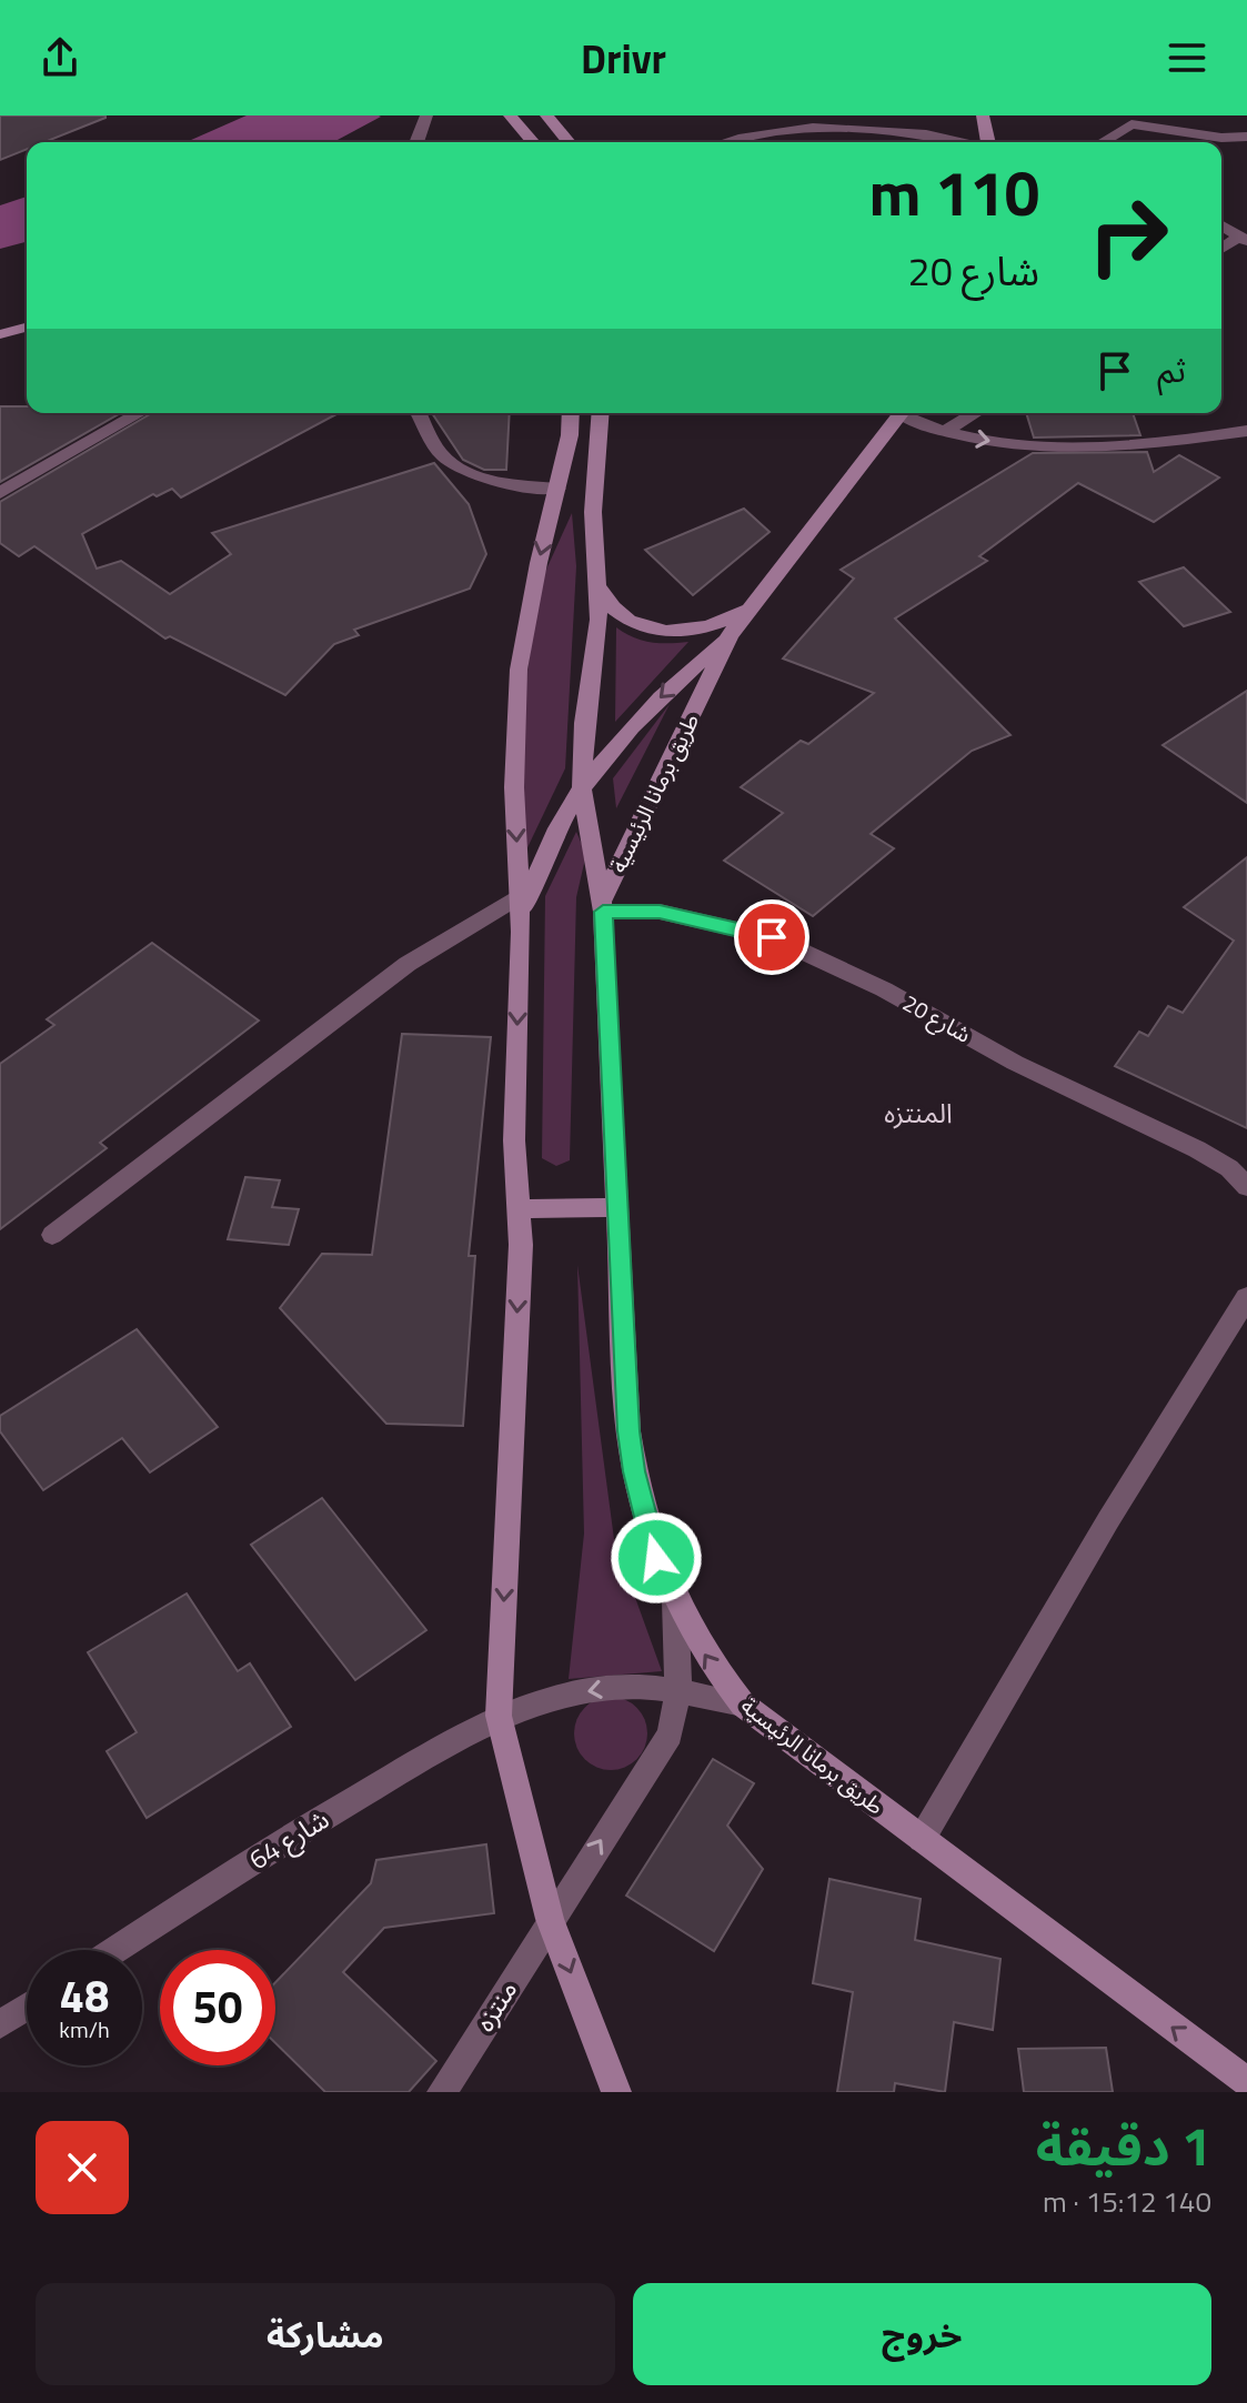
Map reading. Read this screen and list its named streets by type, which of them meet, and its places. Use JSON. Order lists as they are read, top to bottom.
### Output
{
  "streets": {
    "main road": ["طريق برمانا الرئيسية"],
    "street": ["شارع 20", "شارع 64", "منتزه"]
  },
  "crossings": [
    ["طريق برمانا الرئيسية", "شارع 20"],
    ["طريق برمانا الرئيسية", "شارع 64"],
    ["طريق برمانا الرئيسية", "منتزه"],
    ["شارع 64", "منتزه"]
  ],
  "one_way": ["منتزه"],
  "districts": ["المنتزه"],
  "page": {
    "header": "Drivr",
    "turn": ["110 m", "شارع 20"],
    "then": "ثم",
    "speed": "48 km/h",
    "limit": "50",
    "heading": ["1 دقيقة", "140 m · 15:12"],
    "buttons": ["خروج", "مشاركة"]
  }
}
